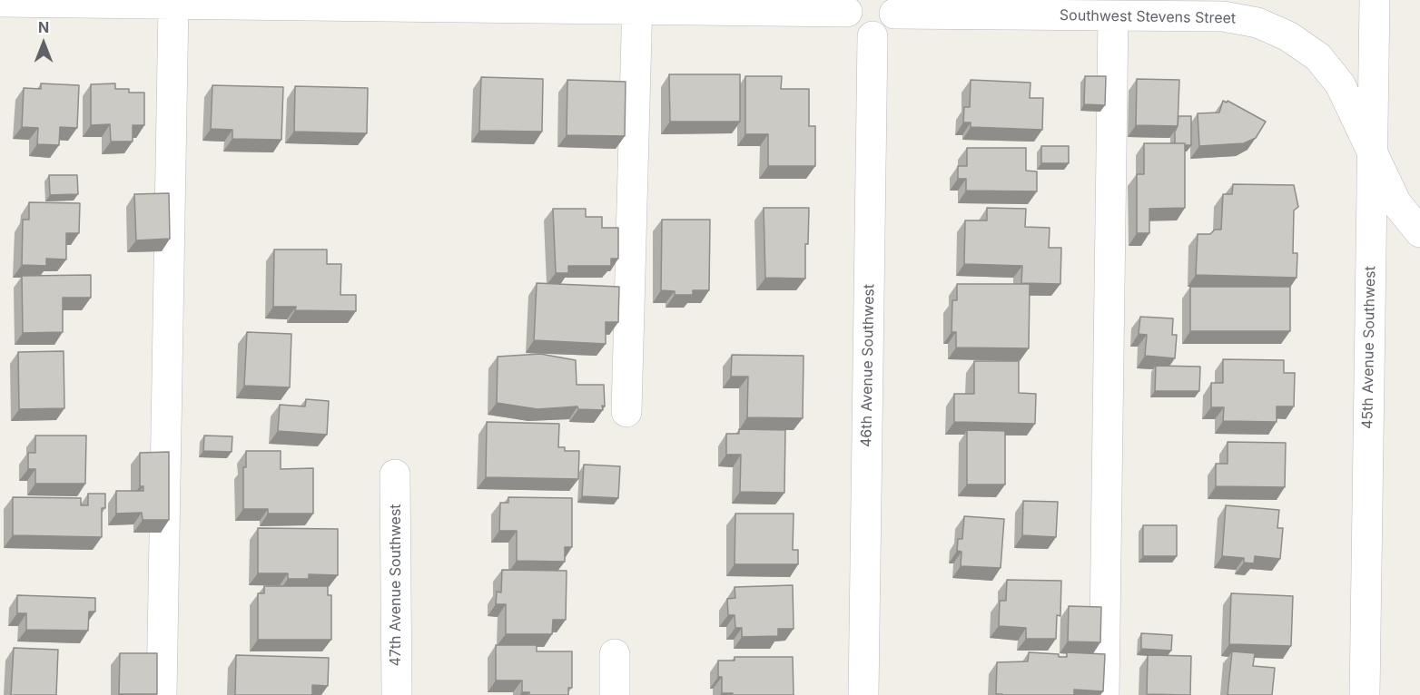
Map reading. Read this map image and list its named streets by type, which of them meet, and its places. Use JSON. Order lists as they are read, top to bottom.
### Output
{
  "streets": {
    "street": [
      "Southwest Stevens Street",
      "45th Avenue Southwest",
      "46th Avenue Southwest",
      "47th Avenue Southwest"
    ]
  },
  "crossings": [
    ["Southwest Stevens Street", "45th Avenue Southwest"]
  ],
  "north": "top"
}
